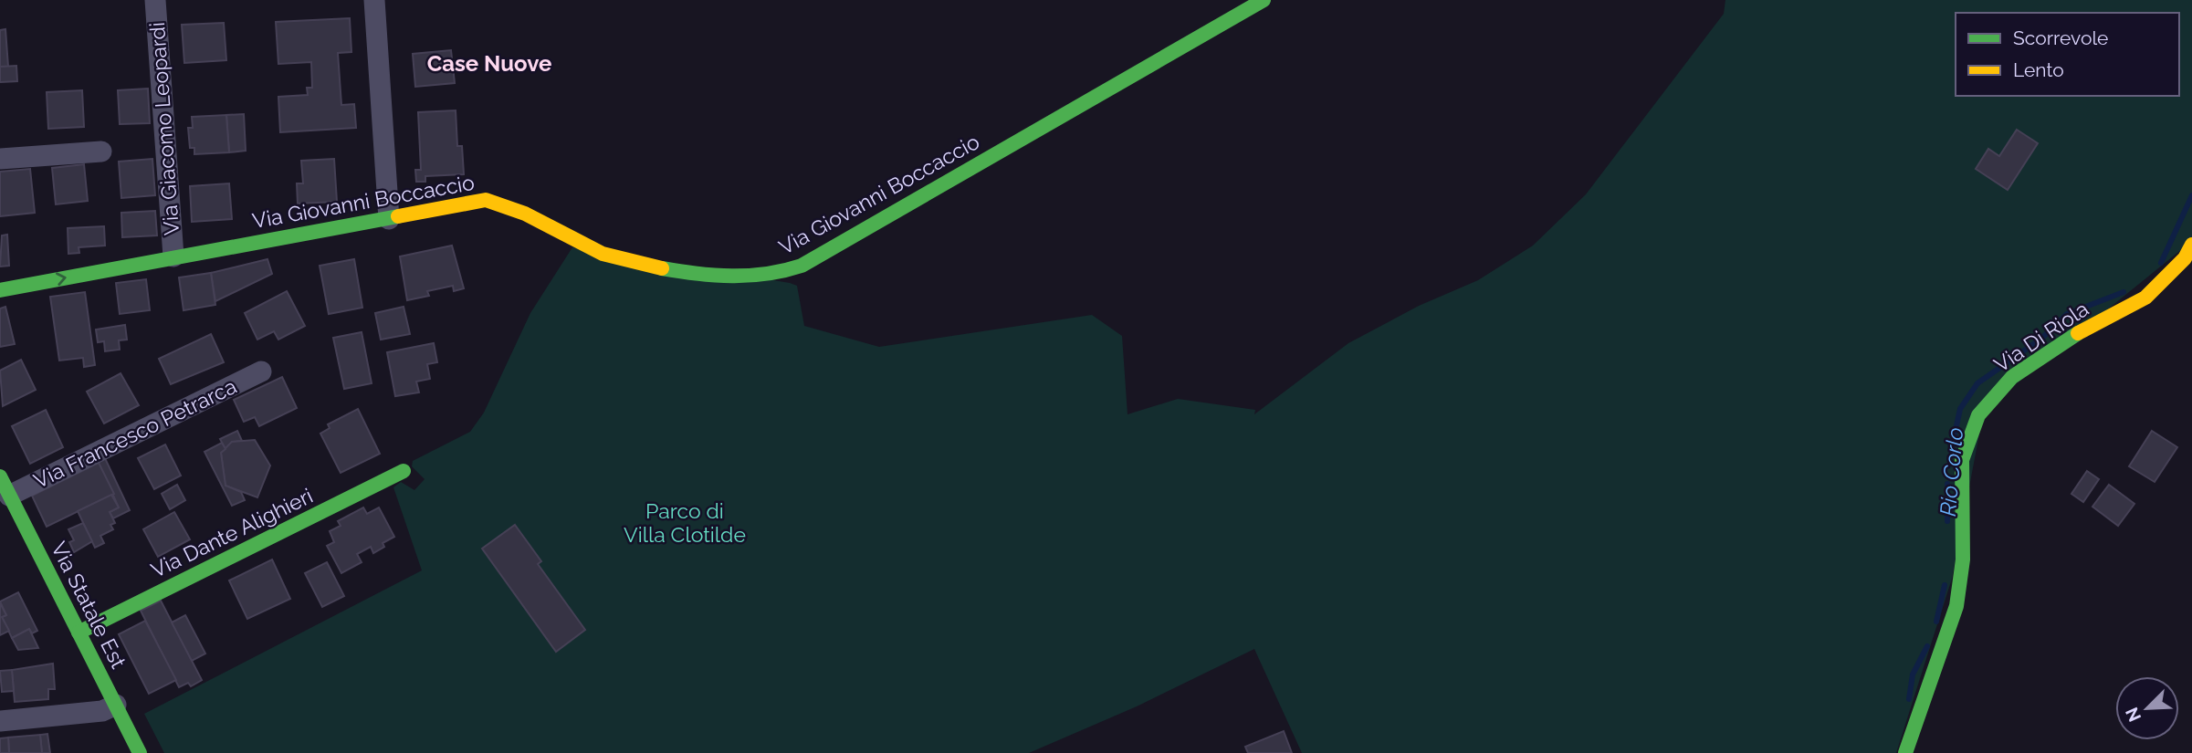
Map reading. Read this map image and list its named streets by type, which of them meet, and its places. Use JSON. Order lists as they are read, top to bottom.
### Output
{
  "streets": {
    "street": [
      "Via Giacomo Leopardi",
      "Via Giovanni Boccaccio",
      "Via Di Riola",
      "Via Francesco Petrarca",
      "Via Dante Alighieri",
      "Via Statale Est"
    ]
  },
  "crossings": [
    ["Via Giacomo Leopardi", "Via Giovanni Boccaccio"],
    ["Via Francesco Petrarca", "Via Statale Est"],
    ["Via Dante Alighieri", "Via Statale Est"]
  ],
  "districts": ["Case Nuove"],
  "water": ["Rio Corlo"],
  "parks": ["Parco di Villa Clotilde"],
  "legend": ["Scorrevole", "Lento"],
  "north": "bottom left"
}
